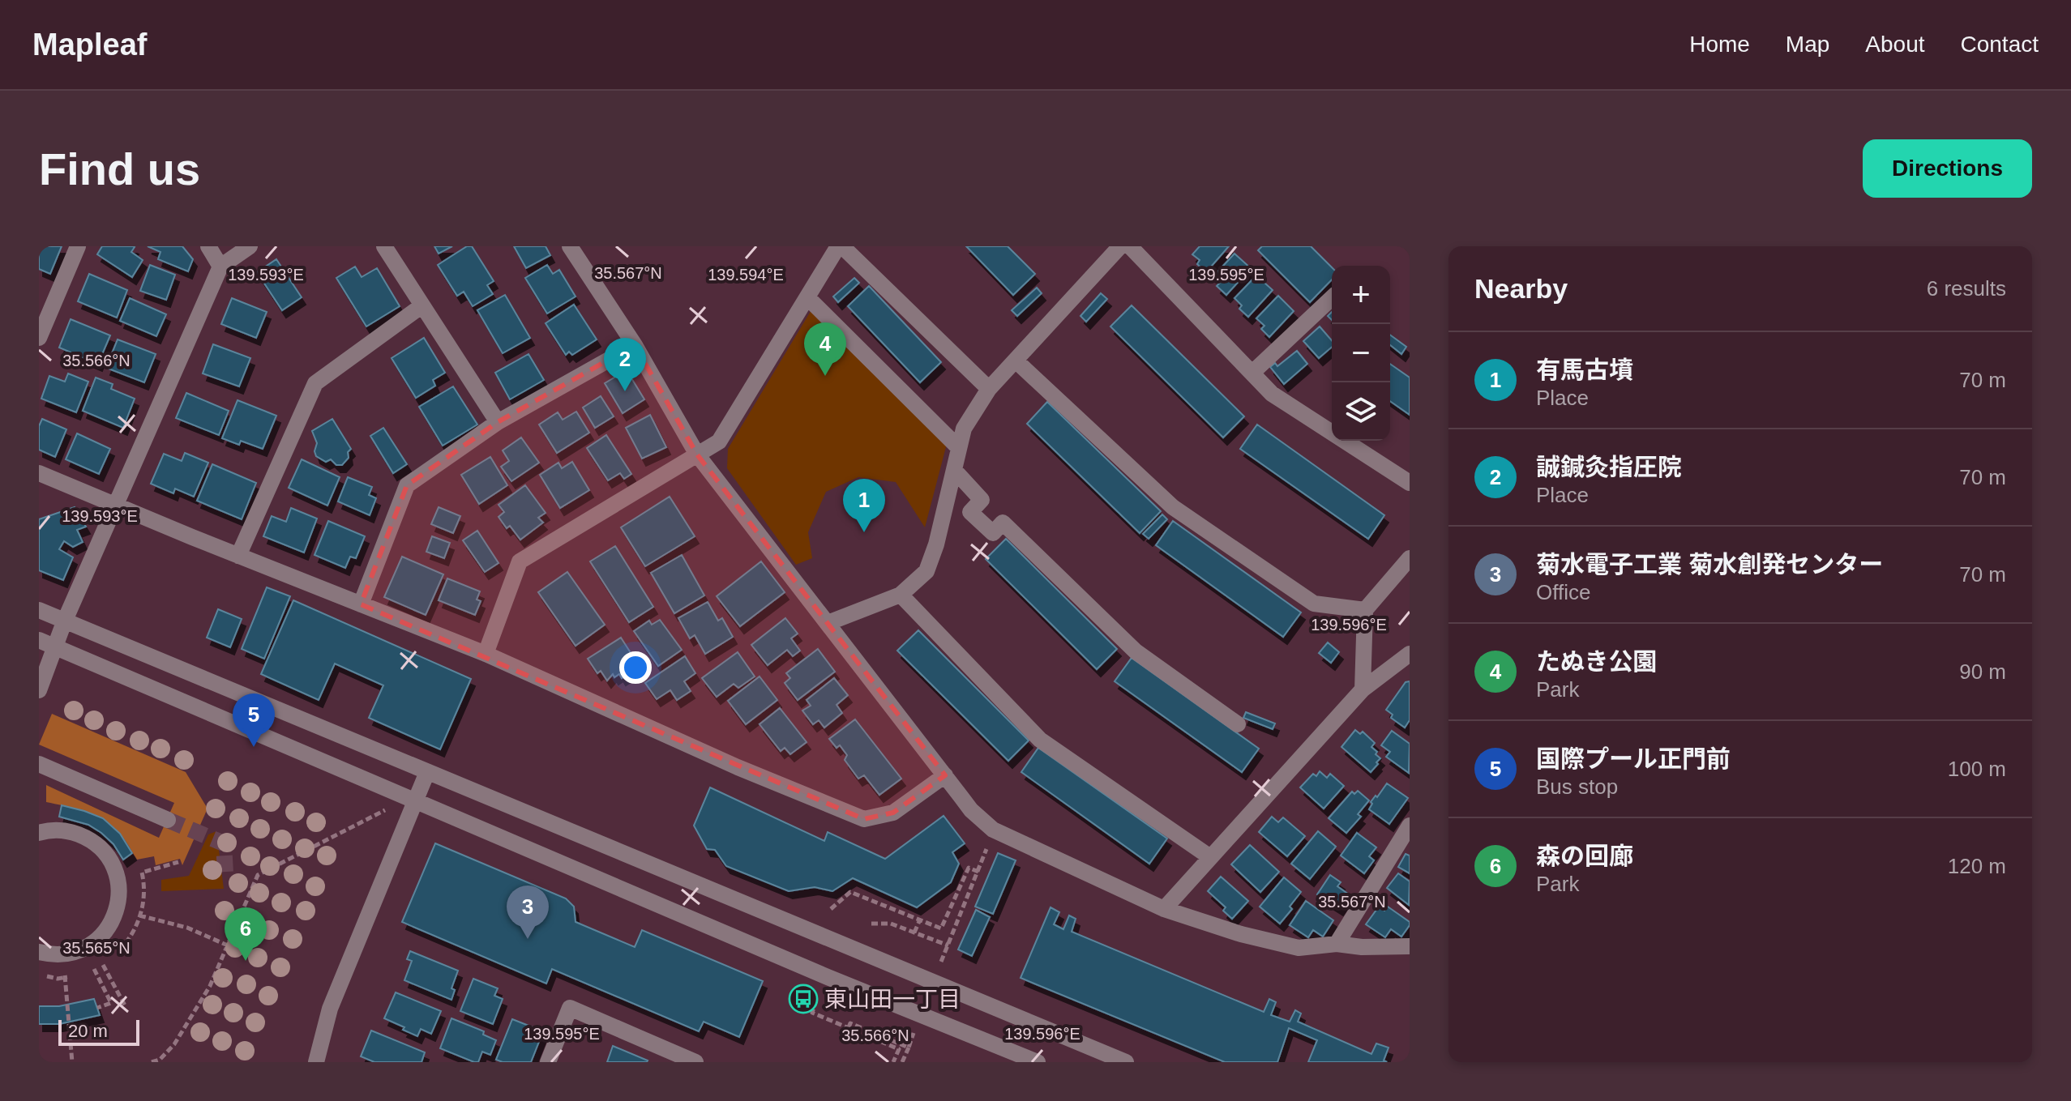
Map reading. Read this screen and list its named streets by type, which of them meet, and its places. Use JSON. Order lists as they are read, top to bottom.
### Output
{
  "places": {
    "bus stop": ["東山田一丁目"]
  },
  "scale_bar": "20 m",
  "page": {
    "header": "Mapleaf",
    "nav": [
      "Home",
      "Map",
      "About",
      "Contact"
    ],
    "buttons": "Directions",
    "title": "Find us",
    "heading": ["Nearby", "6 results"],
    "map_buttons": ["+", "−"],
    "pins": [
      "4",
      "2",
      "1",
      "5",
      "3",
      "6"
    ],
    "list": [
      {
        "mark": "1",
        "name": "有馬古墳",
        "note": "Place",
        "value": "70 m"
      },
      {
        "mark": "2",
        "name": "誠鍼灸指圧院",
        "note": "Place",
        "value": "70 m"
      },
      {
        "mark": "3",
        "name": "菊水電子工業 菊水創発センター",
        "note": "Office",
        "value": "70 m"
      },
      {
        "mark": "4",
        "name": "たぬき公園",
        "note": "Park",
        "value": "90 m"
      },
      {
        "mark": "5",
        "name": "国際プール正門前",
        "note": "Bus stop",
        "value": "100 m"
      },
      {
        "mark": "6",
        "name": "森の回廊",
        "note": "Park",
        "value": "120 m"
      }
    ],
    "scale": "20 m"
  },
  "coordinates": [
    "35.567°N",
    "139.593°E",
    "139.594°E",
    "139.595°E",
    "35.566°N",
    "139.596°E",
    "35.565°N"
  ]
}
